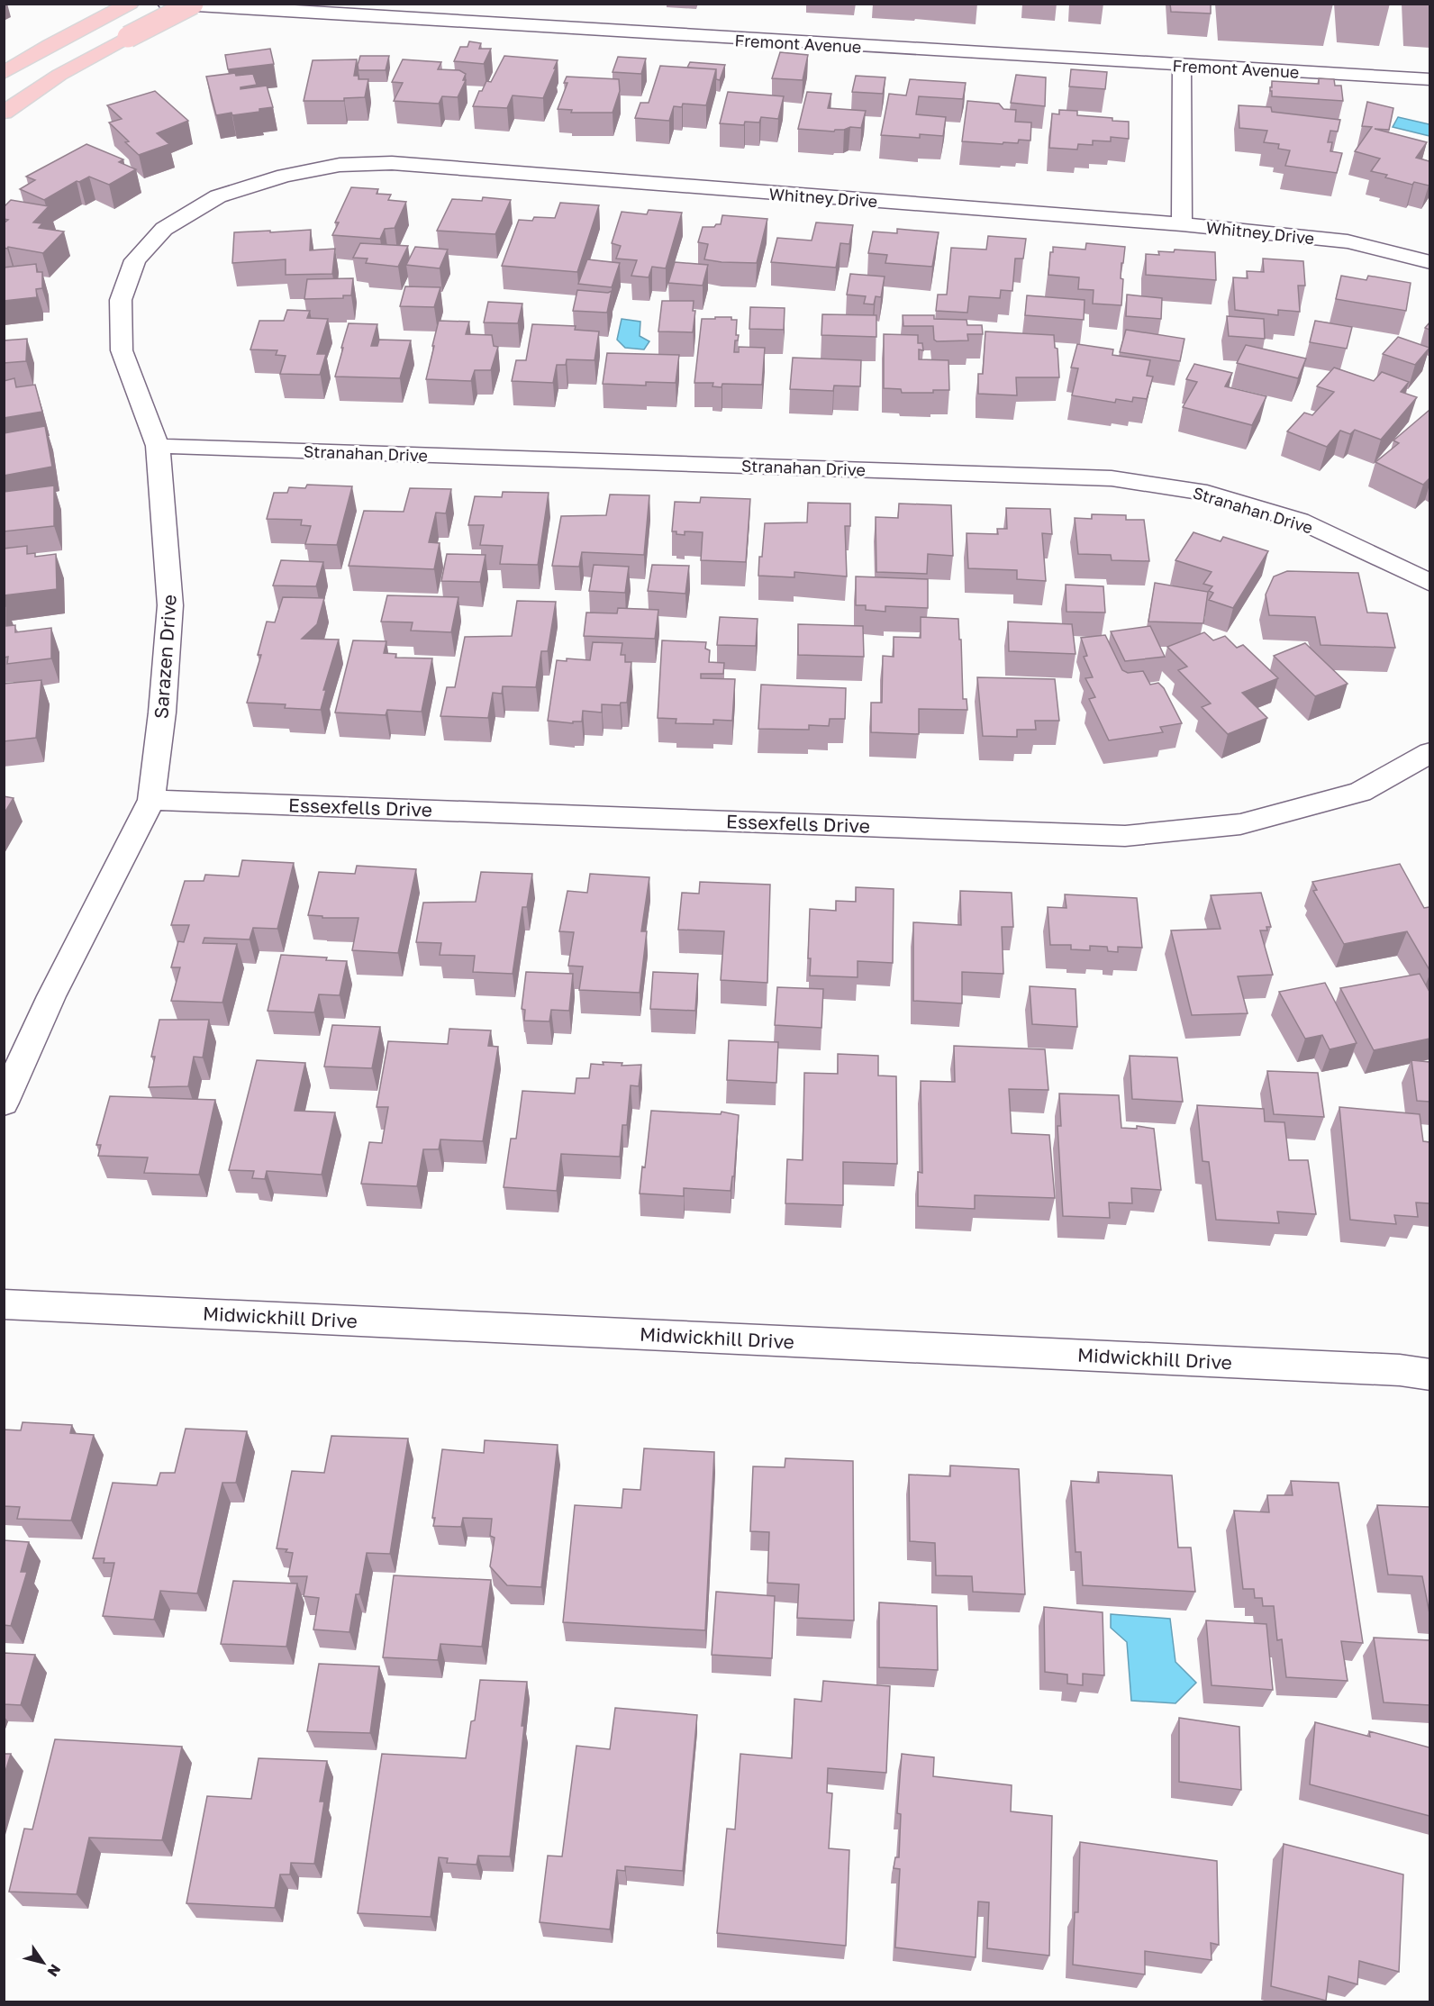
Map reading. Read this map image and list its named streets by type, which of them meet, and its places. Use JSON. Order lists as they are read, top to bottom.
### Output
{
  "streets": {
    "street": [
      "Fremont Avenue",
      "Whitney Drive",
      "Stranahan Drive",
      "Sarazen Drive",
      "Essexfells Drive",
      "Midwickhill Drive"
    ]
  },
  "crossings": [
    ["Whitney Drive", "Sarazen Drive"],
    ["Stranahan Drive", "Sarazen Drive"],
    ["Sarazen Drive", "Essexfells Drive"]
  ],
  "north": "bottom right"
}
